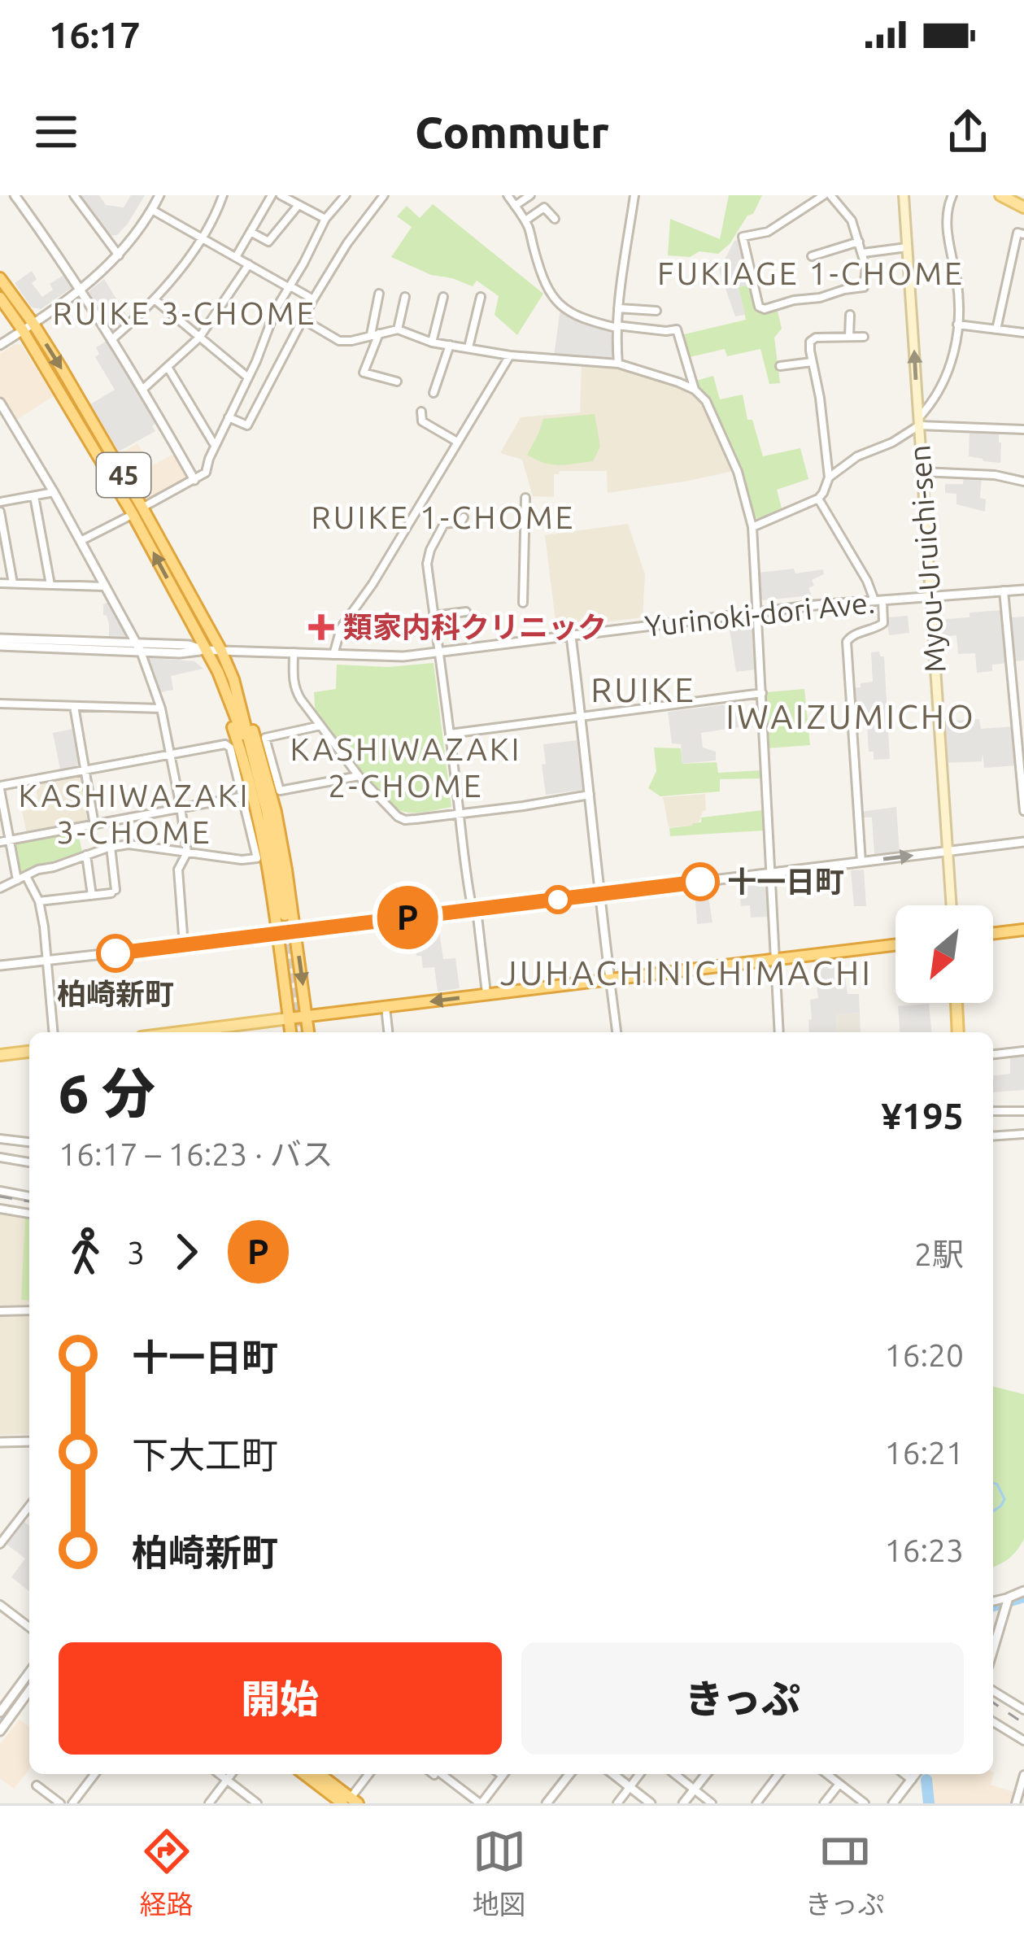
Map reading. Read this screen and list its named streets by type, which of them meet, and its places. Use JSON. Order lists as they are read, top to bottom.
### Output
{
  "streets": {
    "highway": ["45"],
    "main road": ["Myou-Uruichi-sen"],
    "street": ["Yurinoki-dori Ave."]
  },
  "crossings": [
    ["45", "Yurinoki-dori Ave."],
    ["Myou-Uruichi-sen", "Yurinoki-dori Ave."]
  ],
  "districts": [
    "FUKIAGE 1-CHOME",
    "RUIKE 3-CHOME",
    "RUIKE 1-CHOME",
    "RUIKE",
    "IWAIZUMICHO",
    "KASHIWAZAKI 2-CHOME",
    "KASHIWAZAKI 3-CHOME",
    "JUHACHINICHIMACHI"
  ],
  "places": {
    "health": ["類家内科クリニック"],
    "other": ["十一日町", "柏崎新町"]
  },
  "lines": ["bus line P"],
  "north": "bottom left",
  "page": {
    "status": "16:17",
    "header": "Commutr",
    "on_map": "P",
    "heading": ["6 分", "16:17 – 16:23 · バス", "¥195"],
    "legs": ["3", "P", "2駅"],
    "list": [
      {
        "name": "十一日町",
        "value": "16:20"
      },
      {
        "name": "下大工町",
        "value": "16:21"
      },
      {
        "name": "柏崎新町",
        "value": "16:23"
      }
    ],
    "buttons": ["開始", "きっぷ"],
    "tabs": ["経路", "地図", "きっぷ"]
  }
}
